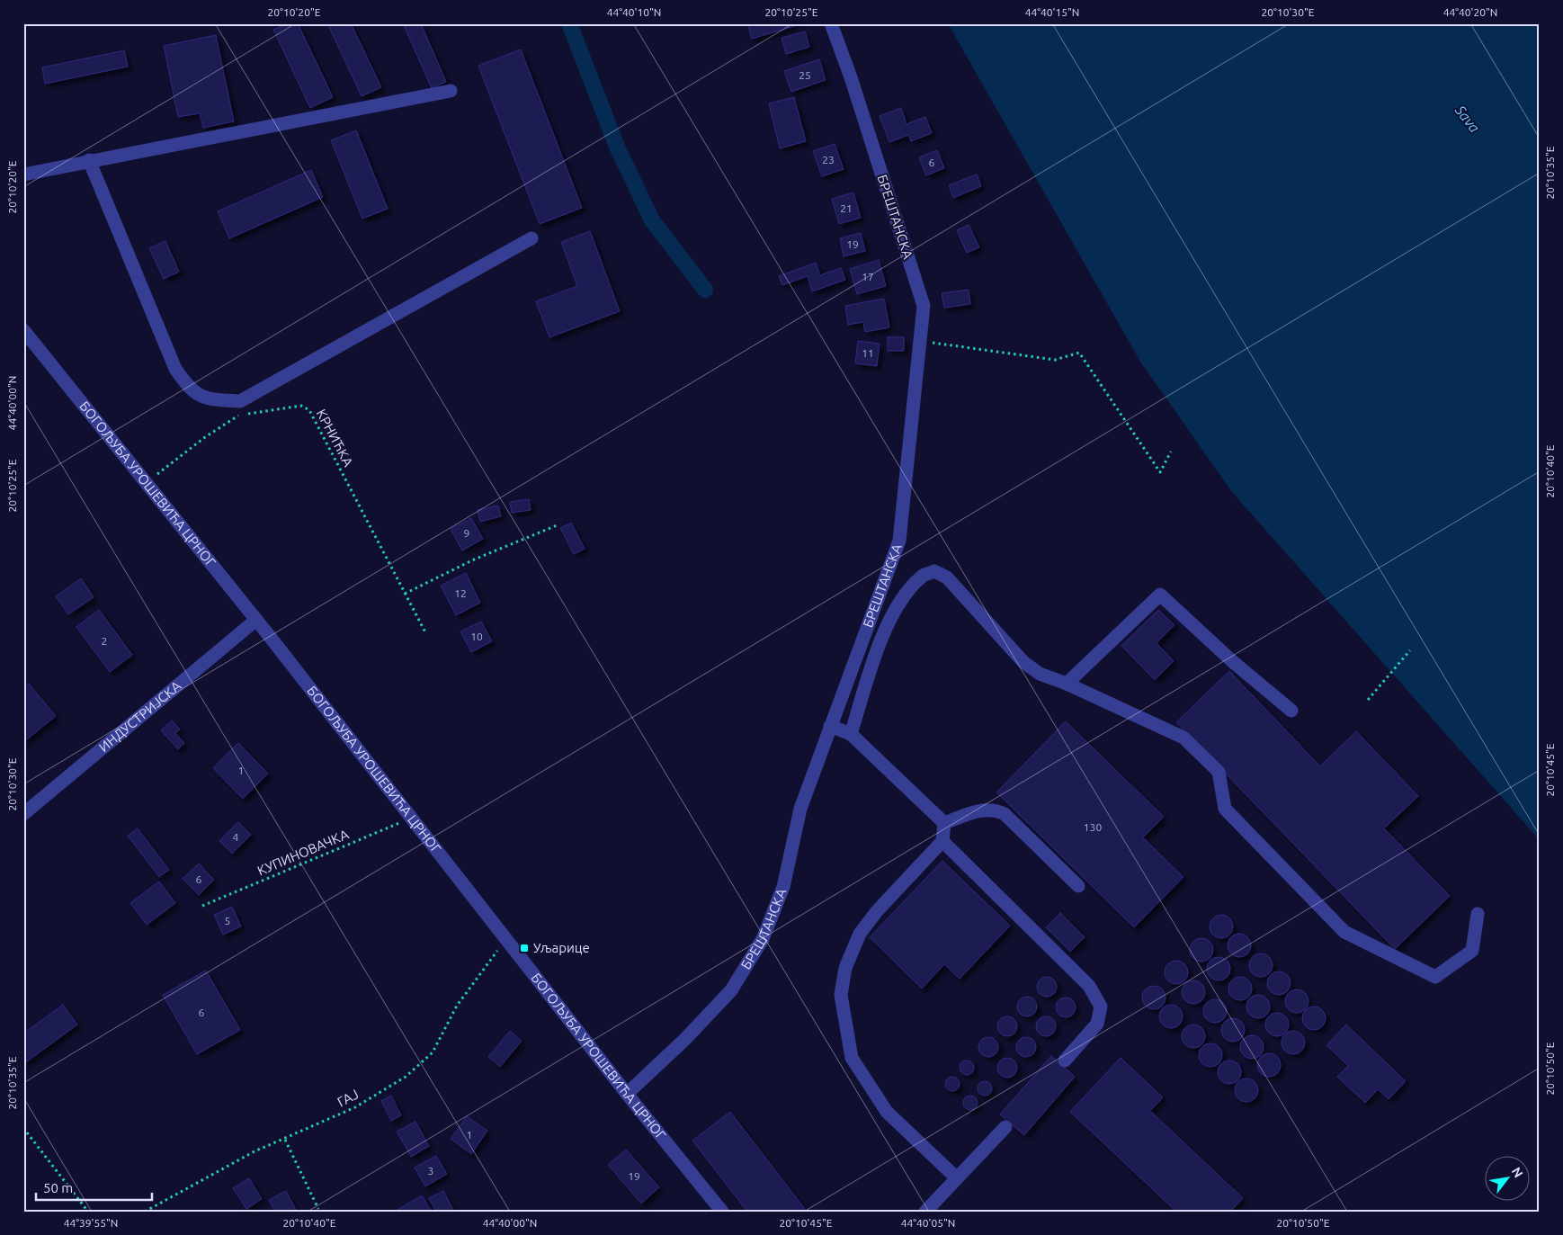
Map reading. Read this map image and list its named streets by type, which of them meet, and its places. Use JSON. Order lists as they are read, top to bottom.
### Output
{
  "streets": {
    "street": ["БРЕШТАНСКА", "БОГОЉУБА УРОШЕВИЋА ЦРНОГ", "ИНДУСТРИЈСКА"],
    "path": ["КРНИЋКА", "КУПИНОВАЧКА", "ГАЈ"]
  },
  "crossings": [
    ["БРЕШТАНСКА", "БОГОЉУБА УРОШЕВИЋА ЦРНОГ"],
    ["БОГОЉУБА УРОШЕВИЋА ЦРНОГ", "ИНДУСТРИЈСКА"],
    ["БОГОЉУБА УРОШЕВИЋА ЦРНОГ", "КУПИНОВАЧКА"],
    ["БОГОЉУБА УРОШЕВИЋА ЦРНОГ", "ГАЈ"]
  ],
  "water": ["Sava"],
  "places": {
    "transit": ["Уљарице"]
  },
  "house_numbers": [
    "25",
    "23",
    "6",
    "21",
    "19",
    "17",
    "11",
    "9",
    "12",
    "10",
    "2",
    "1",
    "130",
    "4",
    "6",
    "5",
    "6",
    "1",
    "3",
    "19"
  ],
  "scale_bar": "50 m",
  "north": "top right",
  "coordinates": [
    "20°10'20\"E",
    "44°40'10\"N",
    "20°10'25\"E",
    "44°40'15\"N",
    "20°10'30\"E",
    "44°40'20\"N",
    "20°10'35\"E",
    "44°40'00\"N",
    "20°10'40\"E",
    "20°10'45\"E",
    "20°10'50\"E",
    "44°39'55\"N",
    "44°40'05\"N"
  ]
}
